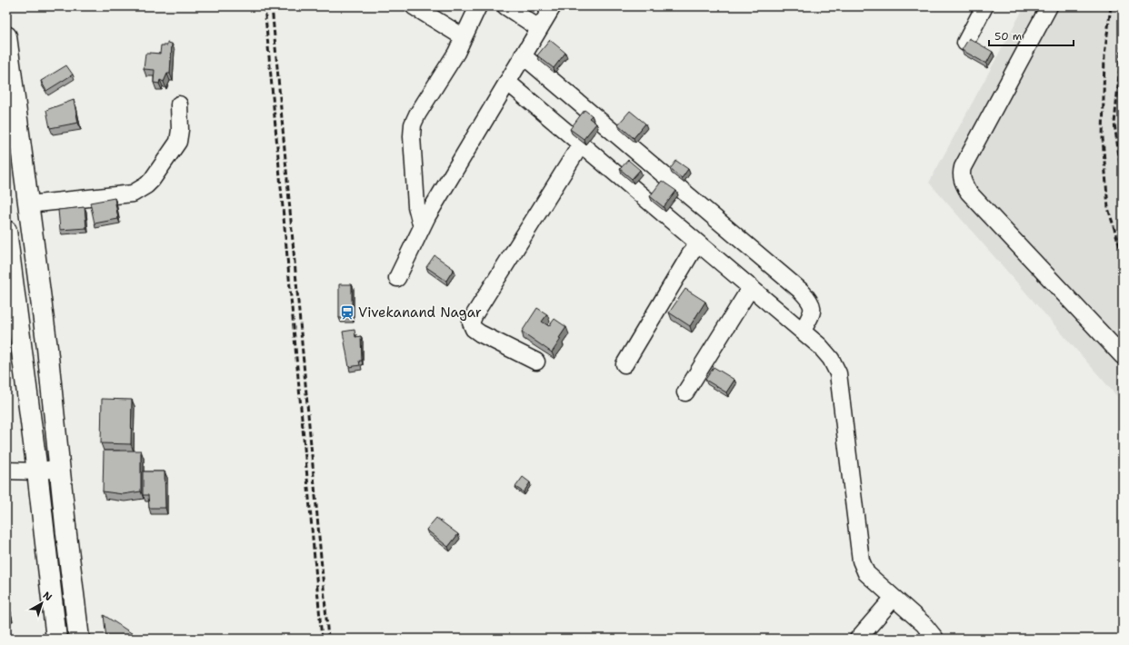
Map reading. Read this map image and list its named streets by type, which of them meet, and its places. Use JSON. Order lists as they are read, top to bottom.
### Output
{
  "places": {
    "station": ["Vivekanand Nagar"]
  },
  "scale_bar": "50 m",
  "north": "top right"
}
